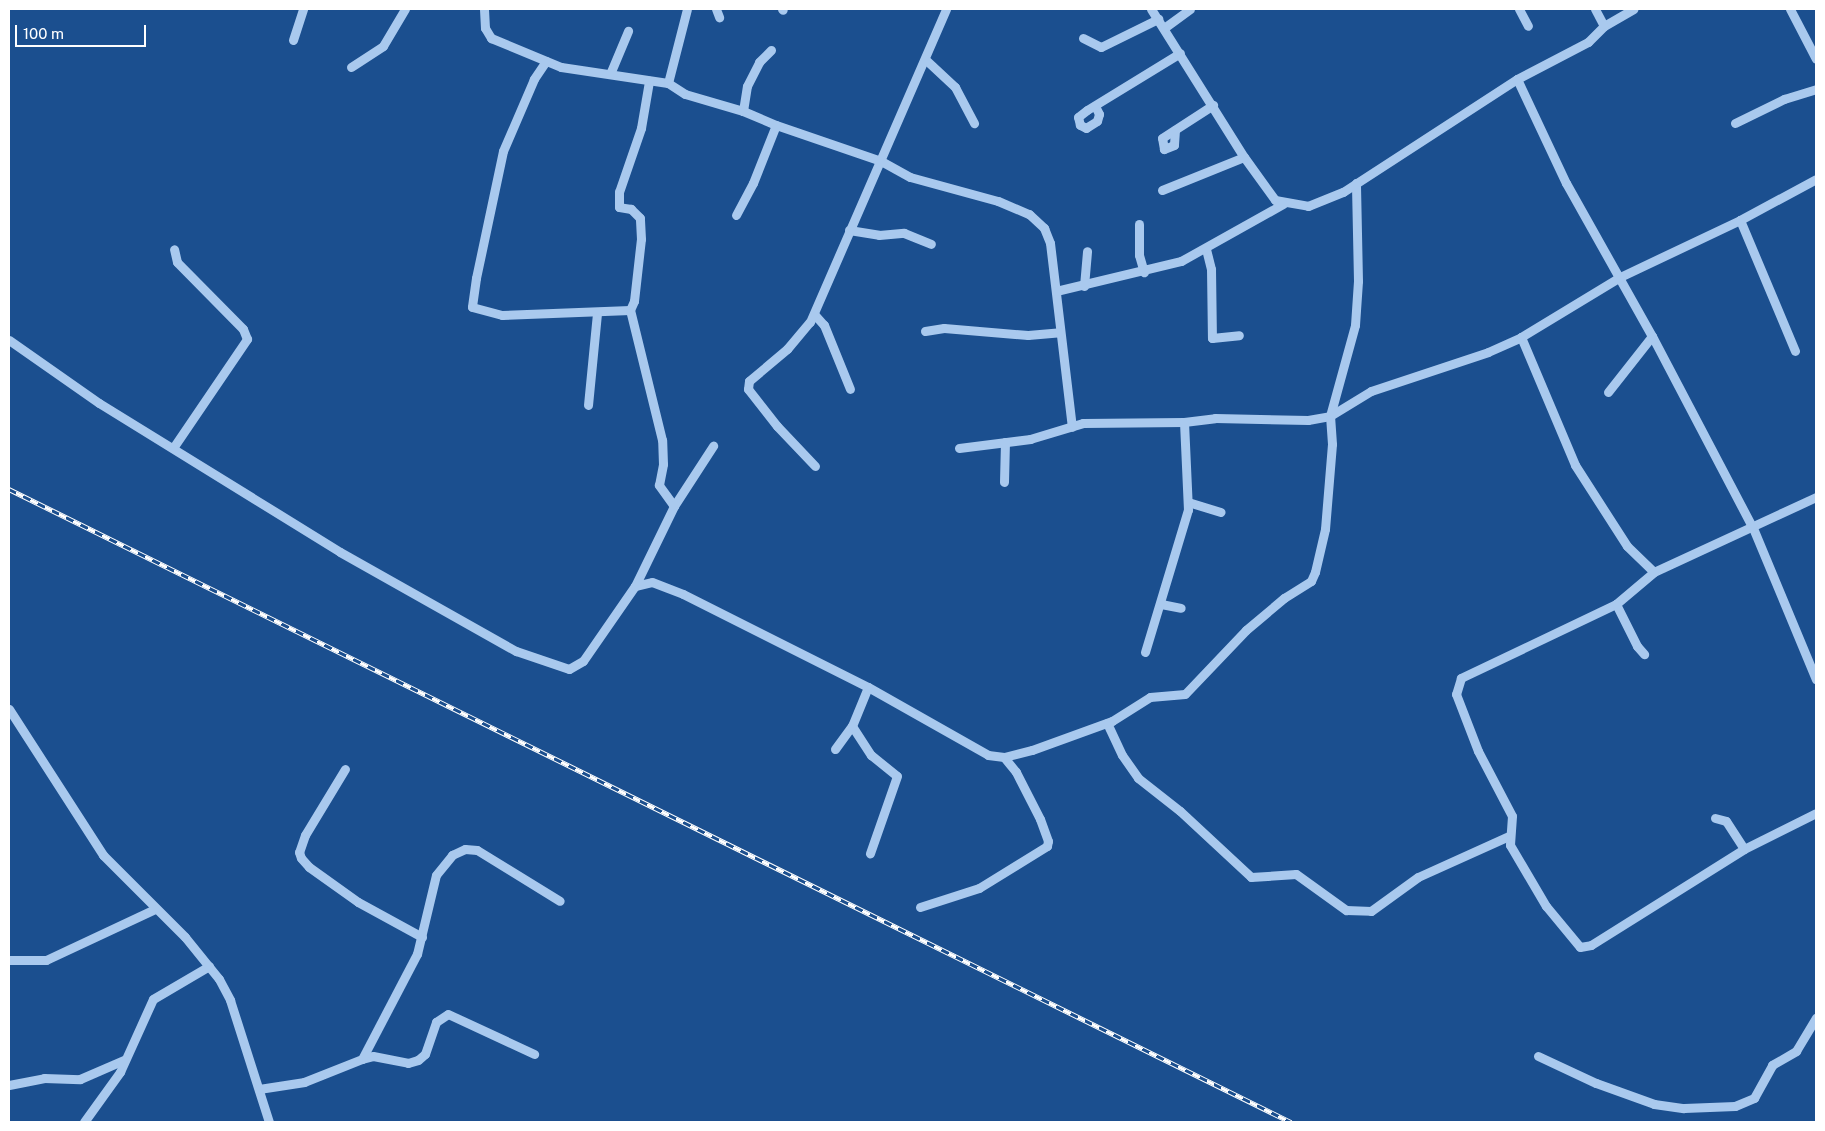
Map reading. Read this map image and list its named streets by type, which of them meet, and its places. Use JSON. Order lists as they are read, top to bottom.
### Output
{
  "scale_bar": "100 m"
}
